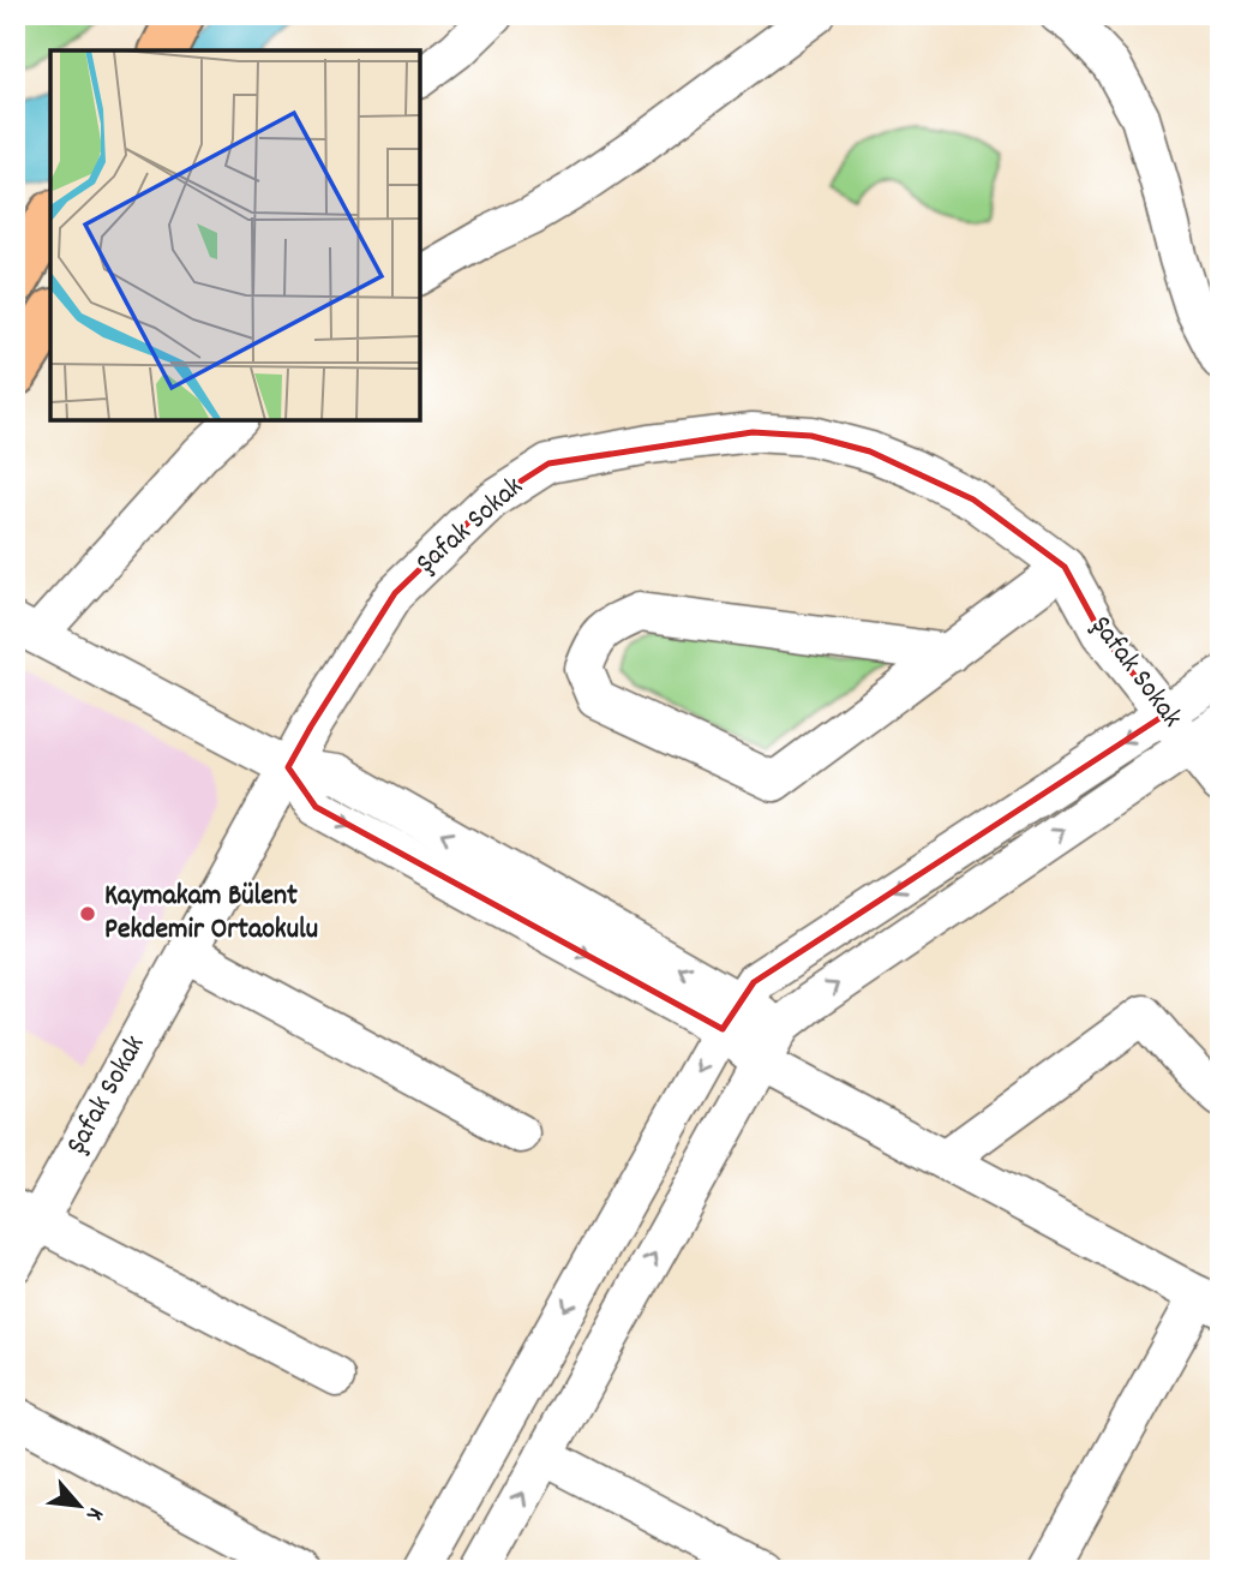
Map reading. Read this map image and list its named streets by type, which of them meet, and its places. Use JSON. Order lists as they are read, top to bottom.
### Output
{
  "streets": {
    "street": ["Şafak Sokak"]
  },
  "places": ["Kaymakam Bülent Pekdemir Ortaokulu"],
  "north": "bottom right"
}
